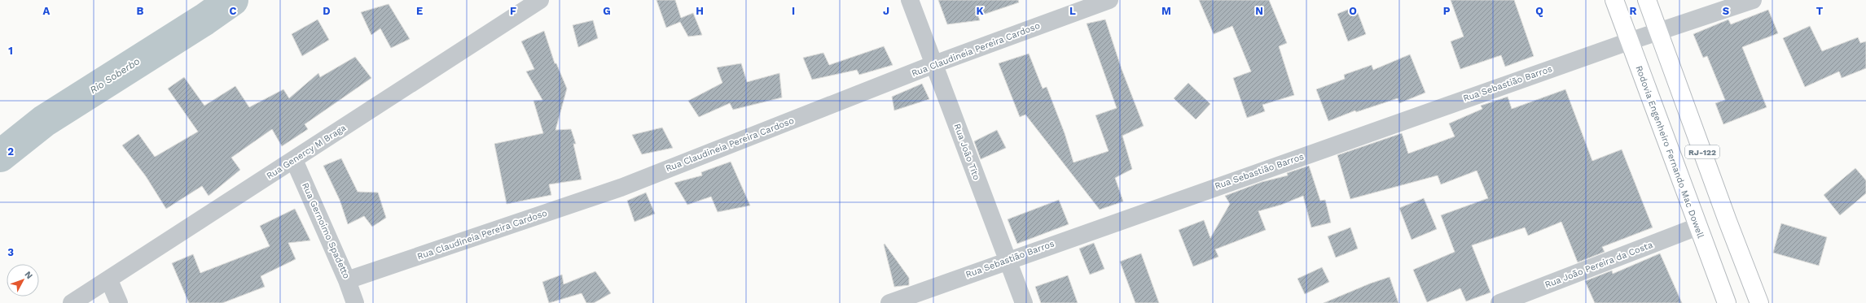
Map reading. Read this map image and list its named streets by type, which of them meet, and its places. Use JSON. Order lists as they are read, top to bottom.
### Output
{
  "streets": {
    "main road": ["Rodovia Engenheiro Fernando Mac Dowell", "RJ-122"],
    "street": [
      "Rua Claudineia Pereira Cardoso",
      "Rua Sebastião Barros",
      "Rua Genercy M Braga",
      "Rua João Tito",
      "Rua Gernoimo Spadetto",
      "Rua João Pereira da Costa"
    ]
  },
  "crossings": [
    ["Rua Claudineia Pereira Cardoso", "Rua João Tito"],
    ["Rua Claudineia Pereira Cardoso", "Rua Gernoimo Spadetto"],
    ["Rua Sebastião Barros", "Rua João Tito"],
    ["Rua Sebastião Barros", "Rodovia Engenheiro Fernando Mac Dowell"],
    ["Rua Sebastião Barros", "RJ-122"],
    ["Rua Genercy M Braga", "Rua Gernoimo Spadetto"],
    ["Rodovia Engenheiro Fernando Mac Dowell", "Rua João Pereira da Costa"]
  ],
  "water": ["Rio Soberbo"],
  "north": "top right",
  "grid": {
    "columns": [
      "A",
      "B",
      "C",
      "D",
      "E",
      "F",
      "G",
      "H",
      "I",
      "J",
      "K",
      "L",
      "M",
      "N",
      "O",
      "P",
      "Q",
      "R",
      "S",
      "T"
    ],
    "rows": ["1", "2", "3"]
  }
}
